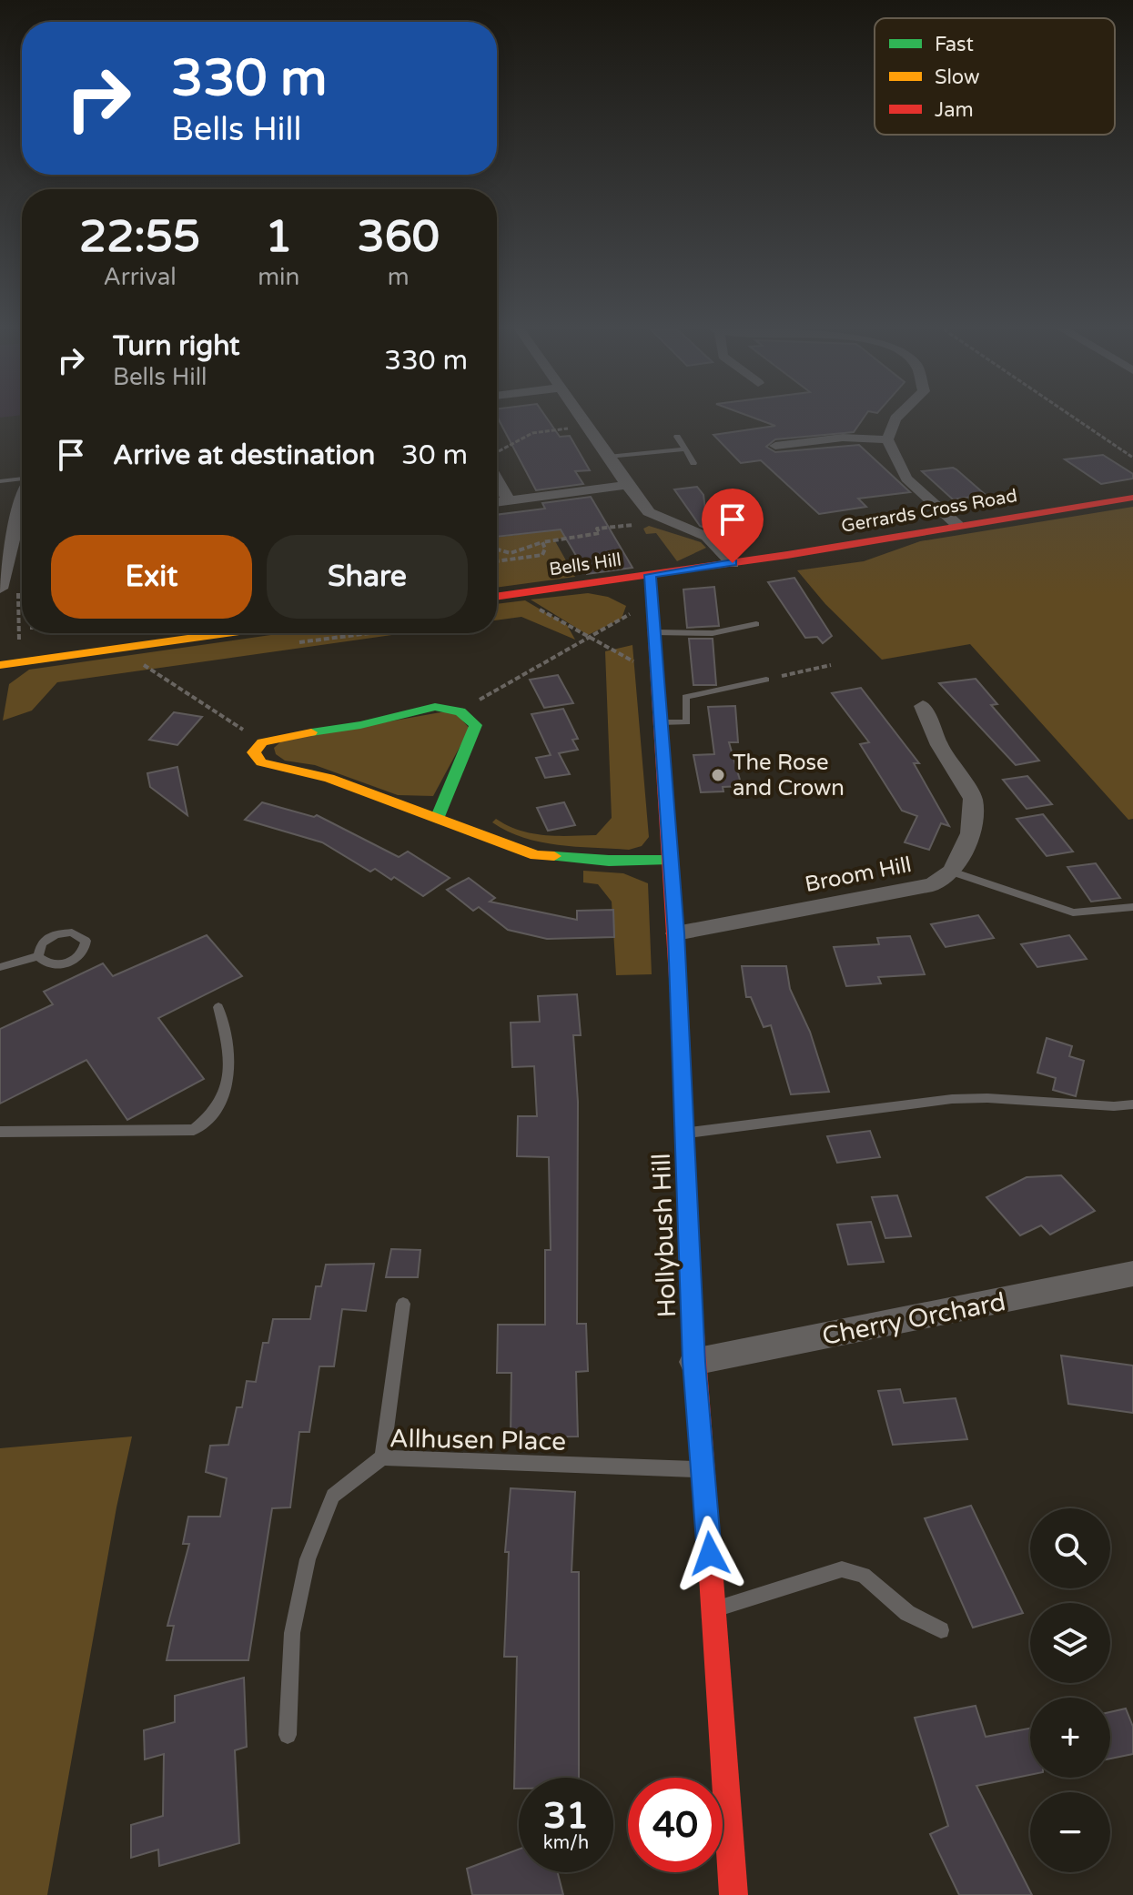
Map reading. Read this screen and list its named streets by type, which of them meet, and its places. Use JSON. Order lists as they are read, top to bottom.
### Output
{
  "streets": {
    "street": [
      "Gerrards Cross Road",
      "Bells Hill",
      "Broom Hill",
      "Hollybush Hill",
      "Cherry Orchard"
    ],
    "lane": ["Allhusen Place"]
  },
  "crossings": [
    ["Gerrards Cross Road", "Bells Hill"],
    ["Bells Hill", "Hollybush Hill"],
    ["Broom Hill", "Hollybush Hill"],
    ["Hollybush Hill", "Cherry Orchard"],
    ["Hollybush Hill", "Allhusen Place"]
  ],
  "places": ["The Rose and Crown"],
  "legend": ["Fast", "Slow", "Jam"],
  "page": {
    "turn": ["330 m", "Bells Hill"],
    "eta": [
      "22:55",
      "Arrival",
      "1",
      "min",
      "360",
      "m"
    ],
    "list": [
      {
        "name": "Turn right",
        "note": "Bells Hill",
        "value": "330 m"
      },
      {
        "name": "Arrive at destination",
        "value": "30 m"
      }
    ],
    "buttons": ["Exit", "Share"],
    "map_buttons": ["+", "−"],
    "speed": "31 km/h",
    "limit": "40"
  }
}
